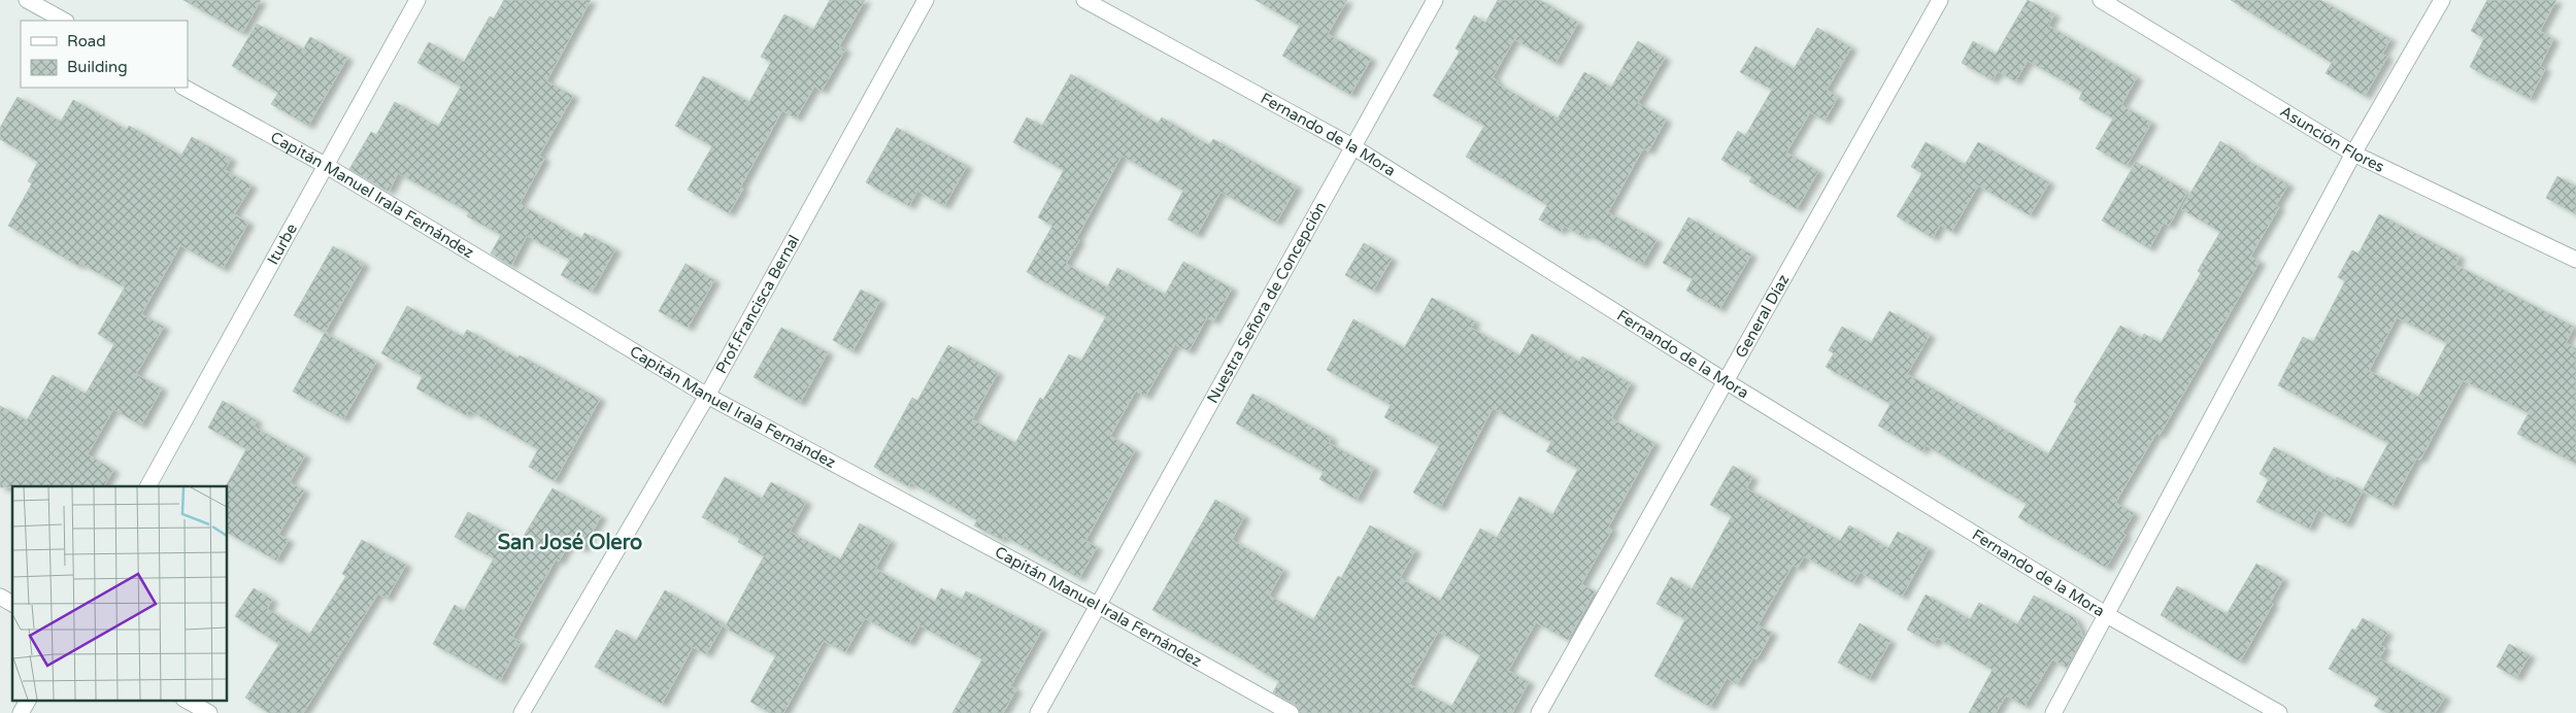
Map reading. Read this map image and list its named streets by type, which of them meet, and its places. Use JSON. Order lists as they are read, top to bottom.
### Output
{
  "streets": {
    "street": [
      "Fernando de la Mora",
      "Asunción Flores",
      "Capitán Manuel Irala Fernández",
      "Iturbe",
      "Nuestra Señora de Concepción",
      "Prof.Francisca Bernal",
      "General Díaz"
    ]
  },
  "crossings": [
    ["Fernando de la Mora", "Nuestra Señora de Concepción"],
    ["Fernando de la Mora", "General Díaz"],
    ["Capitán Manuel Irala Fernández", "Iturbe"],
    ["Capitán Manuel Irala Fernández", "Nuestra Señora de Concepción"],
    ["Capitán Manuel Irala Fernández", "Prof.Francisca Bernal"]
  ],
  "districts": ["San José Olero"],
  "legend": ["Road", "Building"]
}
